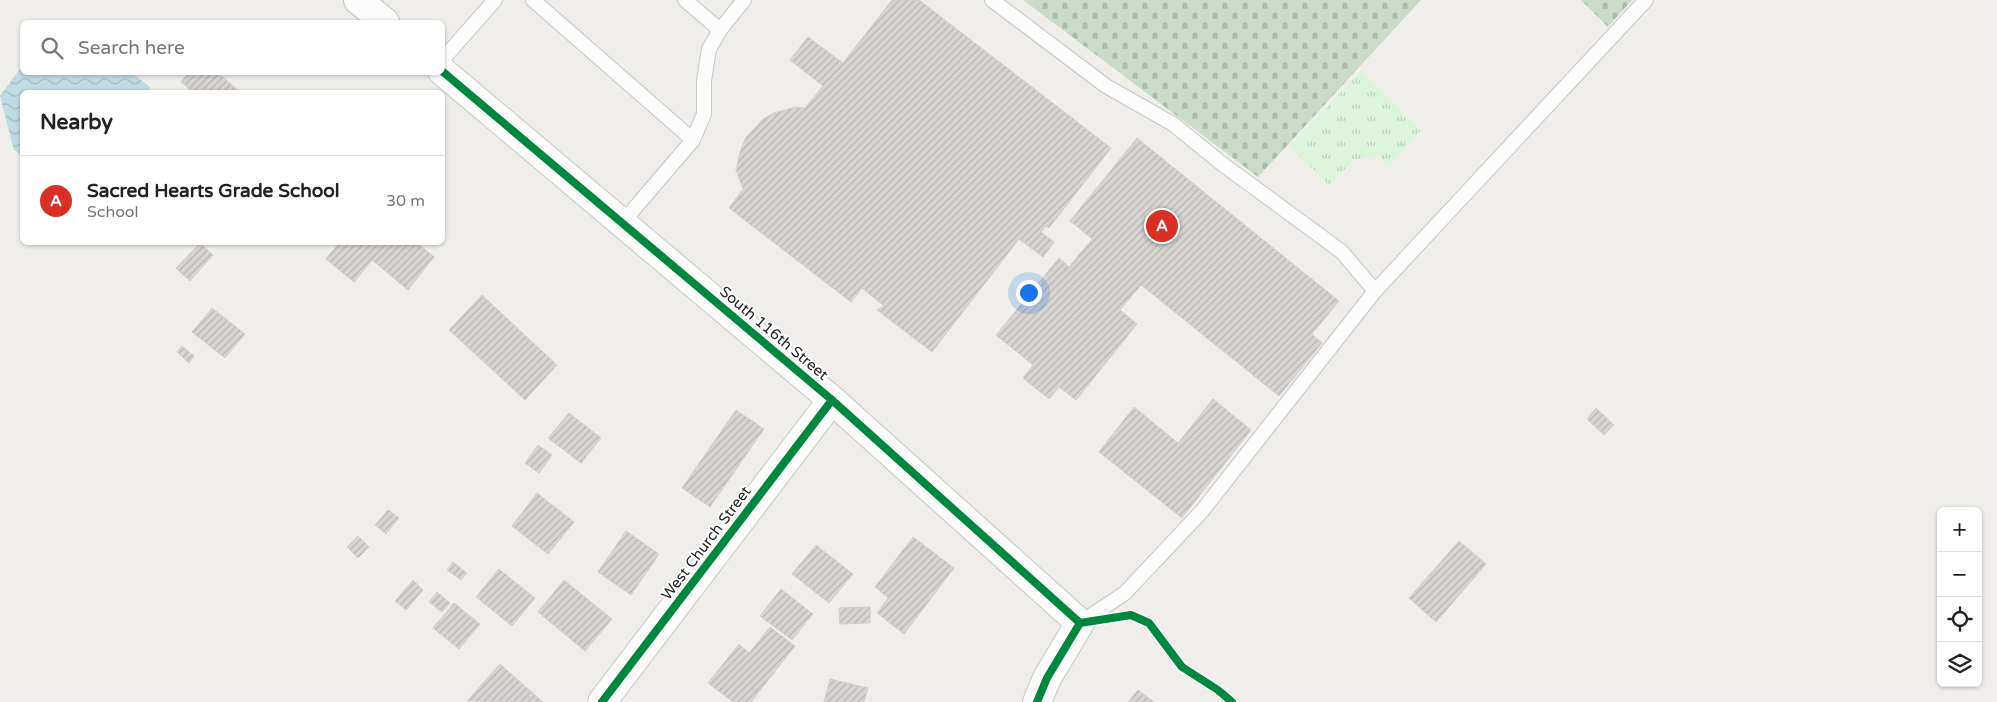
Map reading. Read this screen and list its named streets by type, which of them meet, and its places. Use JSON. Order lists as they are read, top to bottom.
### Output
{
  "streets": {
    "street": ["South 116th Street", "West Church Street"]
  },
  "crossings": [
    ["South 116th Street", "West Church Street"]
  ],
  "page": {
    "search": "Search here",
    "heading": "Nearby",
    "list": [
      {
        "mark": "A",
        "name": "Sacred Hearts Grade School",
        "note": "School",
        "value": "30 m"
      }
    ],
    "pins": "A",
    "map_buttons": ["+", "−"]
  }
}
